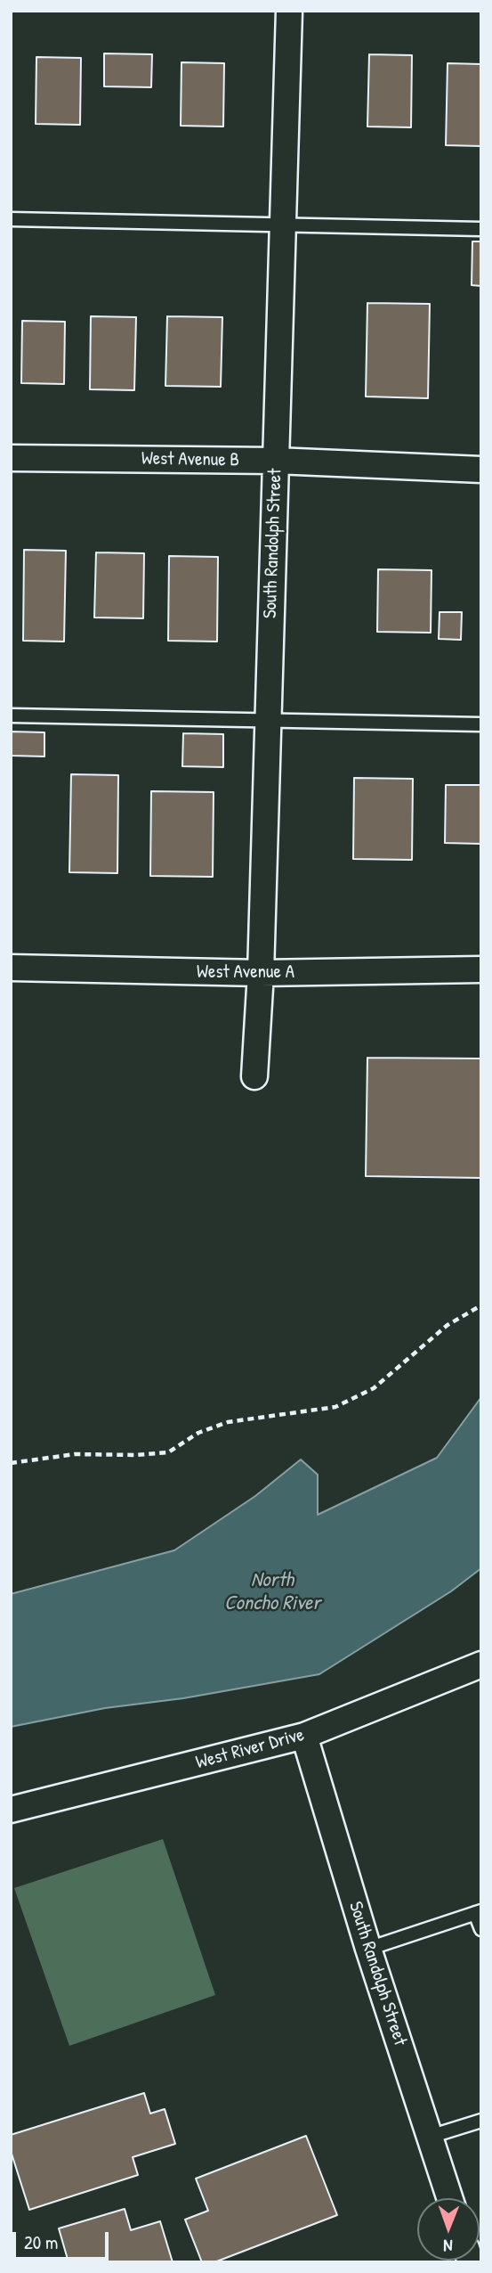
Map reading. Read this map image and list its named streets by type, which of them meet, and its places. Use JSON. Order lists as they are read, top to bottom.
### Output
{
  "streets": {
    "street": [
      "West Avenue B",
      "South Randolph Street",
      "West Avenue A",
      "West River Drive"
    ]
  },
  "crossings": [
    ["West Avenue B", "South Randolph Street"],
    ["South Randolph Street", "West Avenue A"],
    ["South Randolph Street", "West River Drive"]
  ],
  "water": ["North Concho River"],
  "scale_bar": "20 m",
  "north": "bottom"
}
